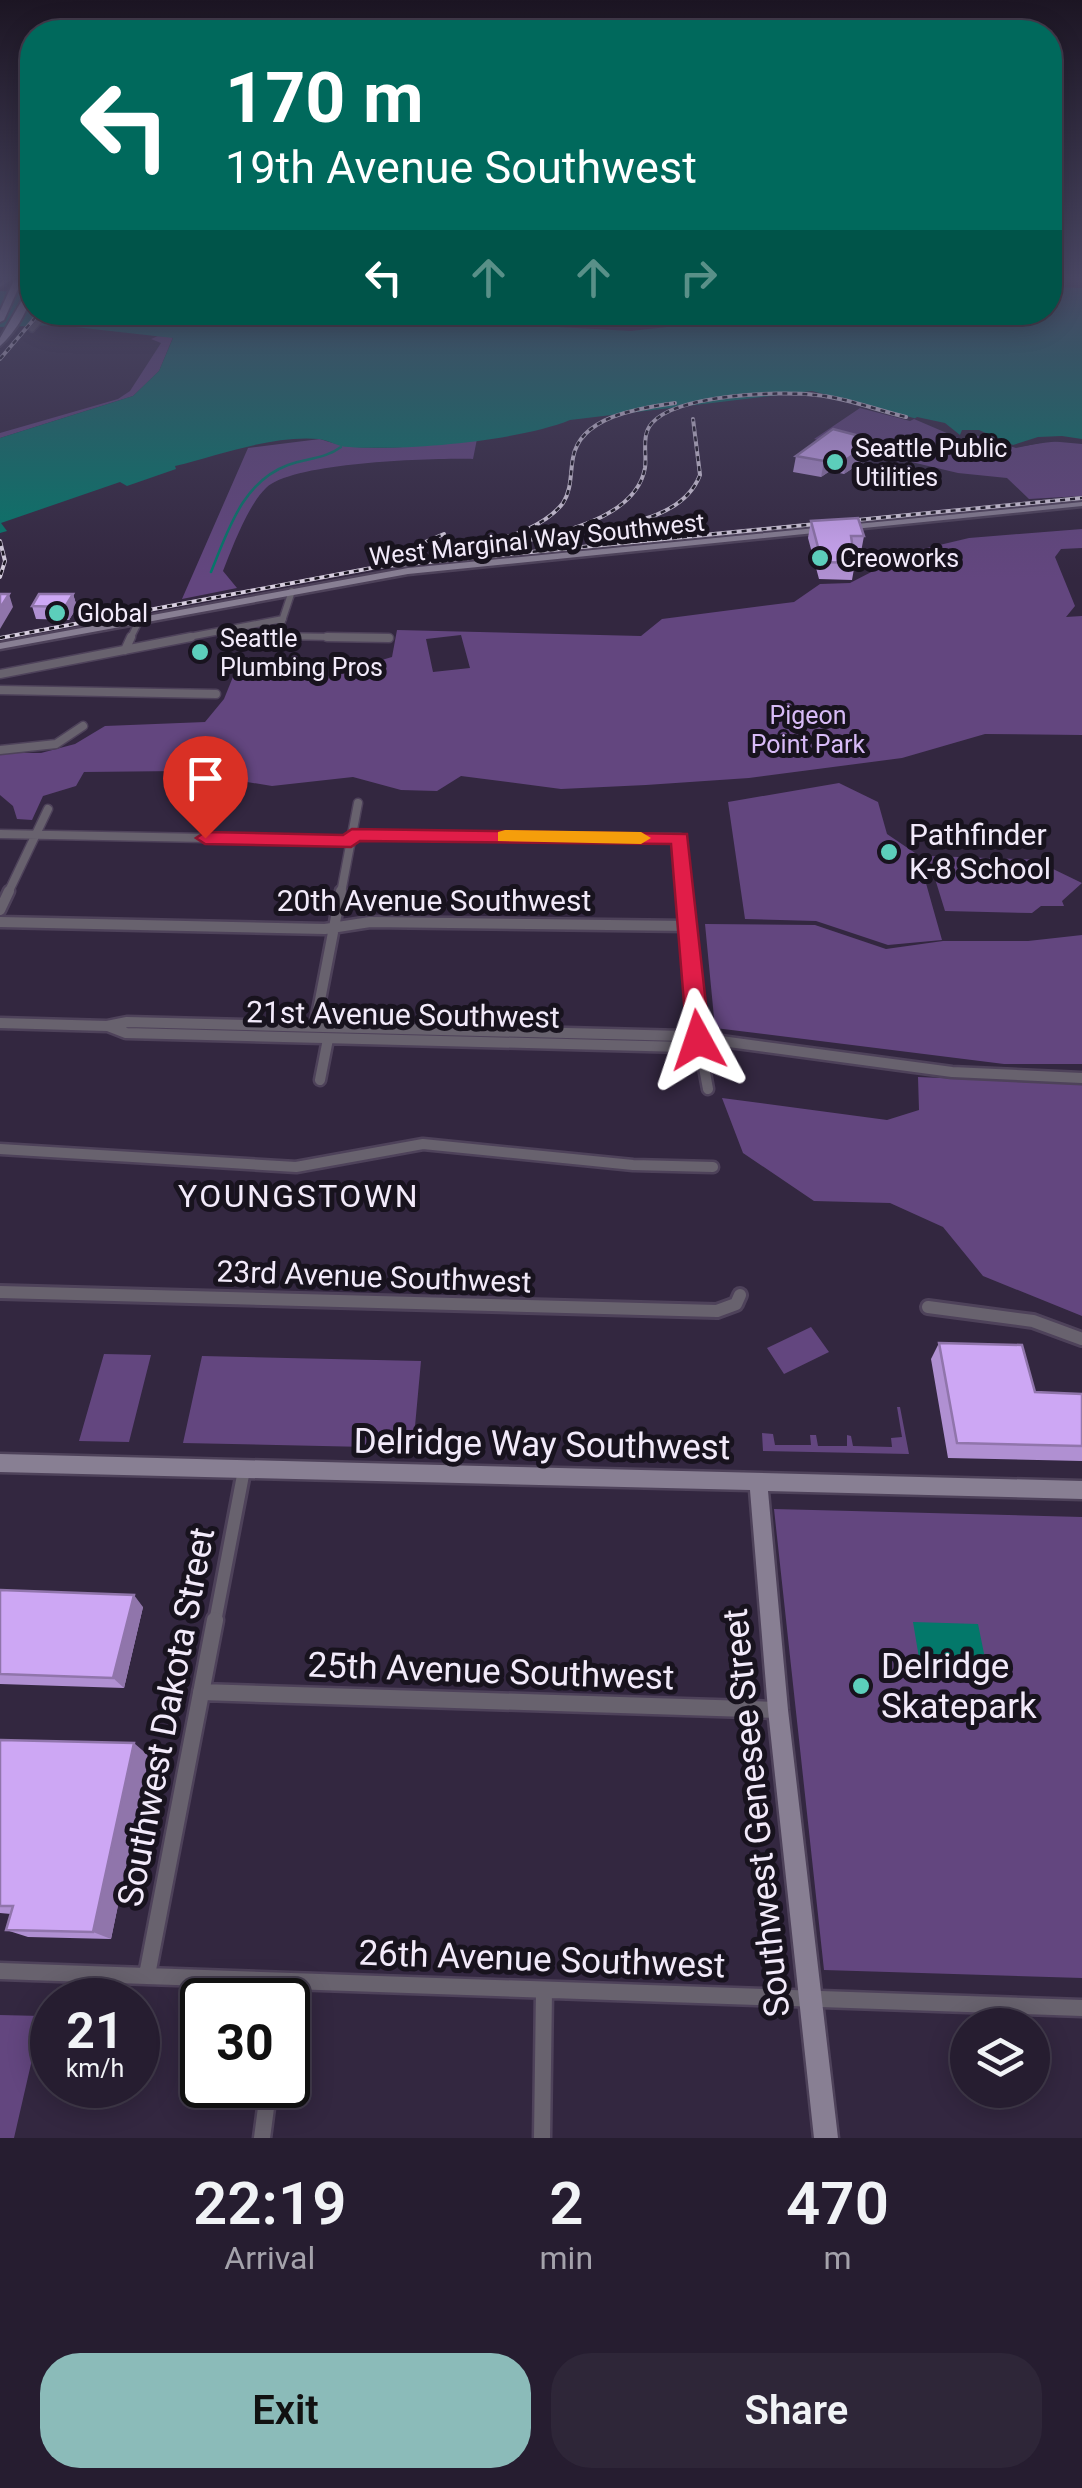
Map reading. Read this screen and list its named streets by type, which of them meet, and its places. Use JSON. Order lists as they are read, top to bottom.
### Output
{
  "streets": {
    "main road": ["West Marginal Way Southwest", "Delridge Way Southwest", "Southwest Genesee Street"],
    "street": [
      "20th Avenue Southwest",
      "21st Avenue Southwest",
      "23rd Avenue Southwest",
      "25th Avenue Southwest",
      "Southwest Dakota Street",
      "26th Avenue Southwest"
    ]
  },
  "crossings": [
    ["Delridge Way Southwest", "Southwest Dakota Street"],
    ["Delridge Way Southwest", "Southwest Genesee Street"],
    ["25th Avenue Southwest", "Southwest Dakota Street"],
    ["25th Avenue Southwest", "Southwest Genesee Street"],
    ["Southwest Dakota Street", "26th Avenue Southwest"],
    ["Southwest Genesee Street", "26th Avenue Southwest"]
  ],
  "districts": ["YOUNGSTOWN"],
  "parks": ["Pigeon Point Park"],
  "places": [
    "Seattle Public Utilities",
    "Creoworks",
    "Global",
    "Seattle Plumbing Pros",
    "Pathfinder K-8 School",
    "Delridge Skatepark"
  ],
  "page": {
    "turn": ["170 m", "19th Avenue Southwest"],
    "speed": "21 km/h",
    "limit": "30",
    "eta": [
      "22:19",
      "Arrival",
      "2",
      "min",
      "470",
      "m"
    ],
    "buttons": ["Exit", "Share"]
  }
}
